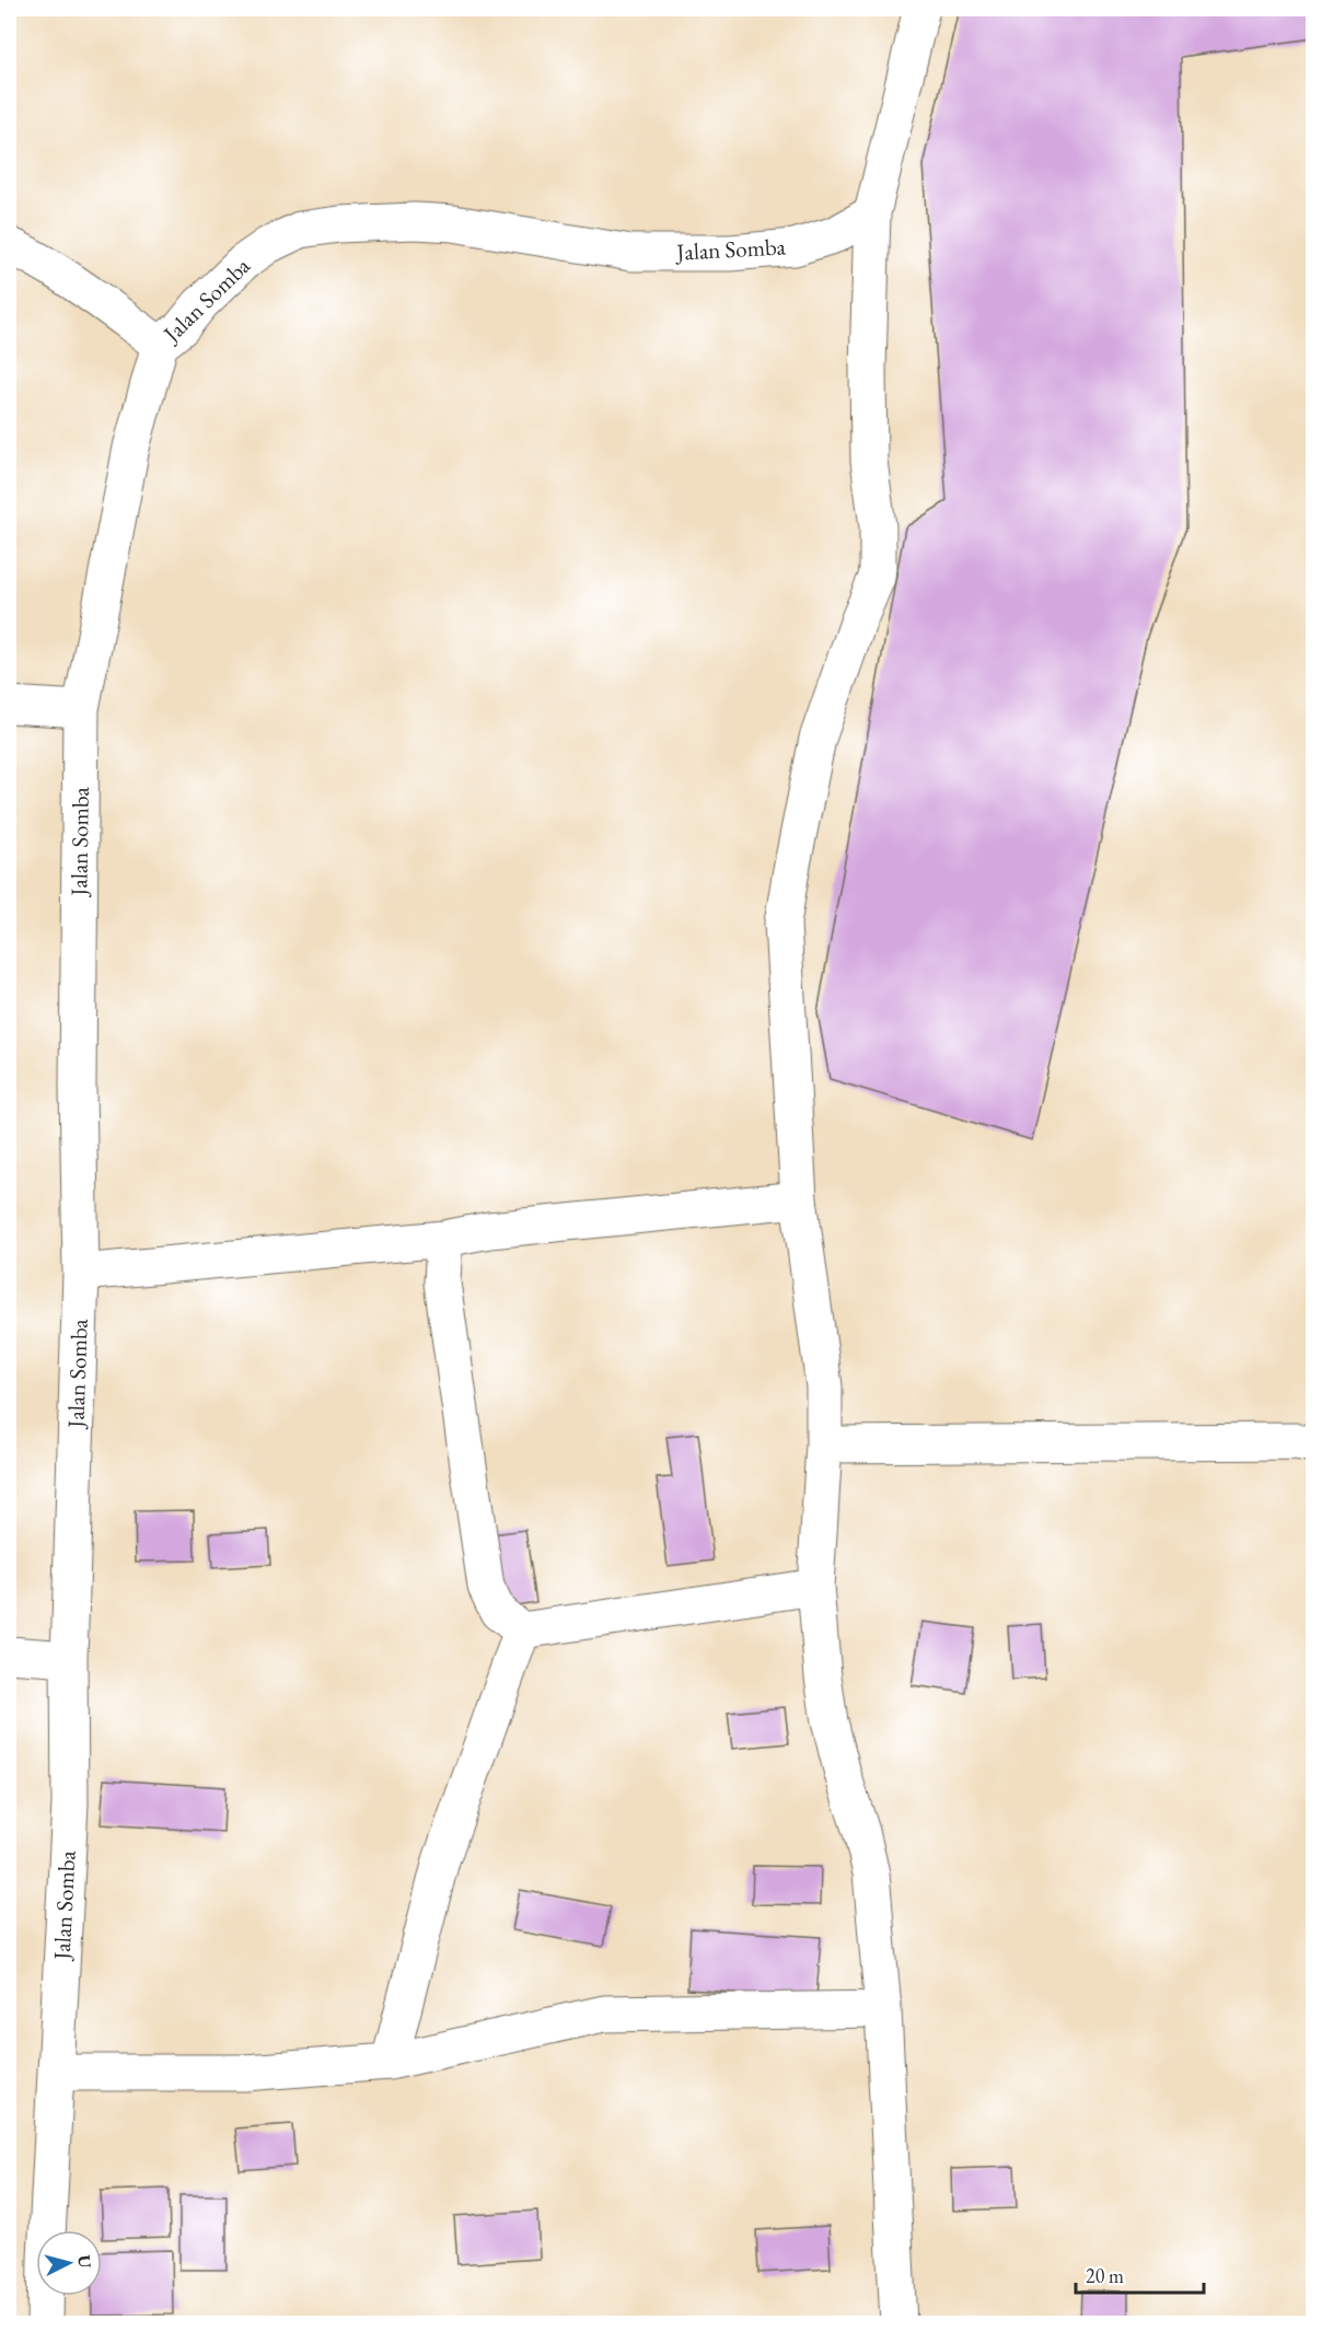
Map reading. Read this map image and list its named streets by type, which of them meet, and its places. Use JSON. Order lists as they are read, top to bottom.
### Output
{
  "streets": {
    "street": ["Jalan Somba"]
  },
  "scale_bar": "20 m",
  "north": "right"
}
